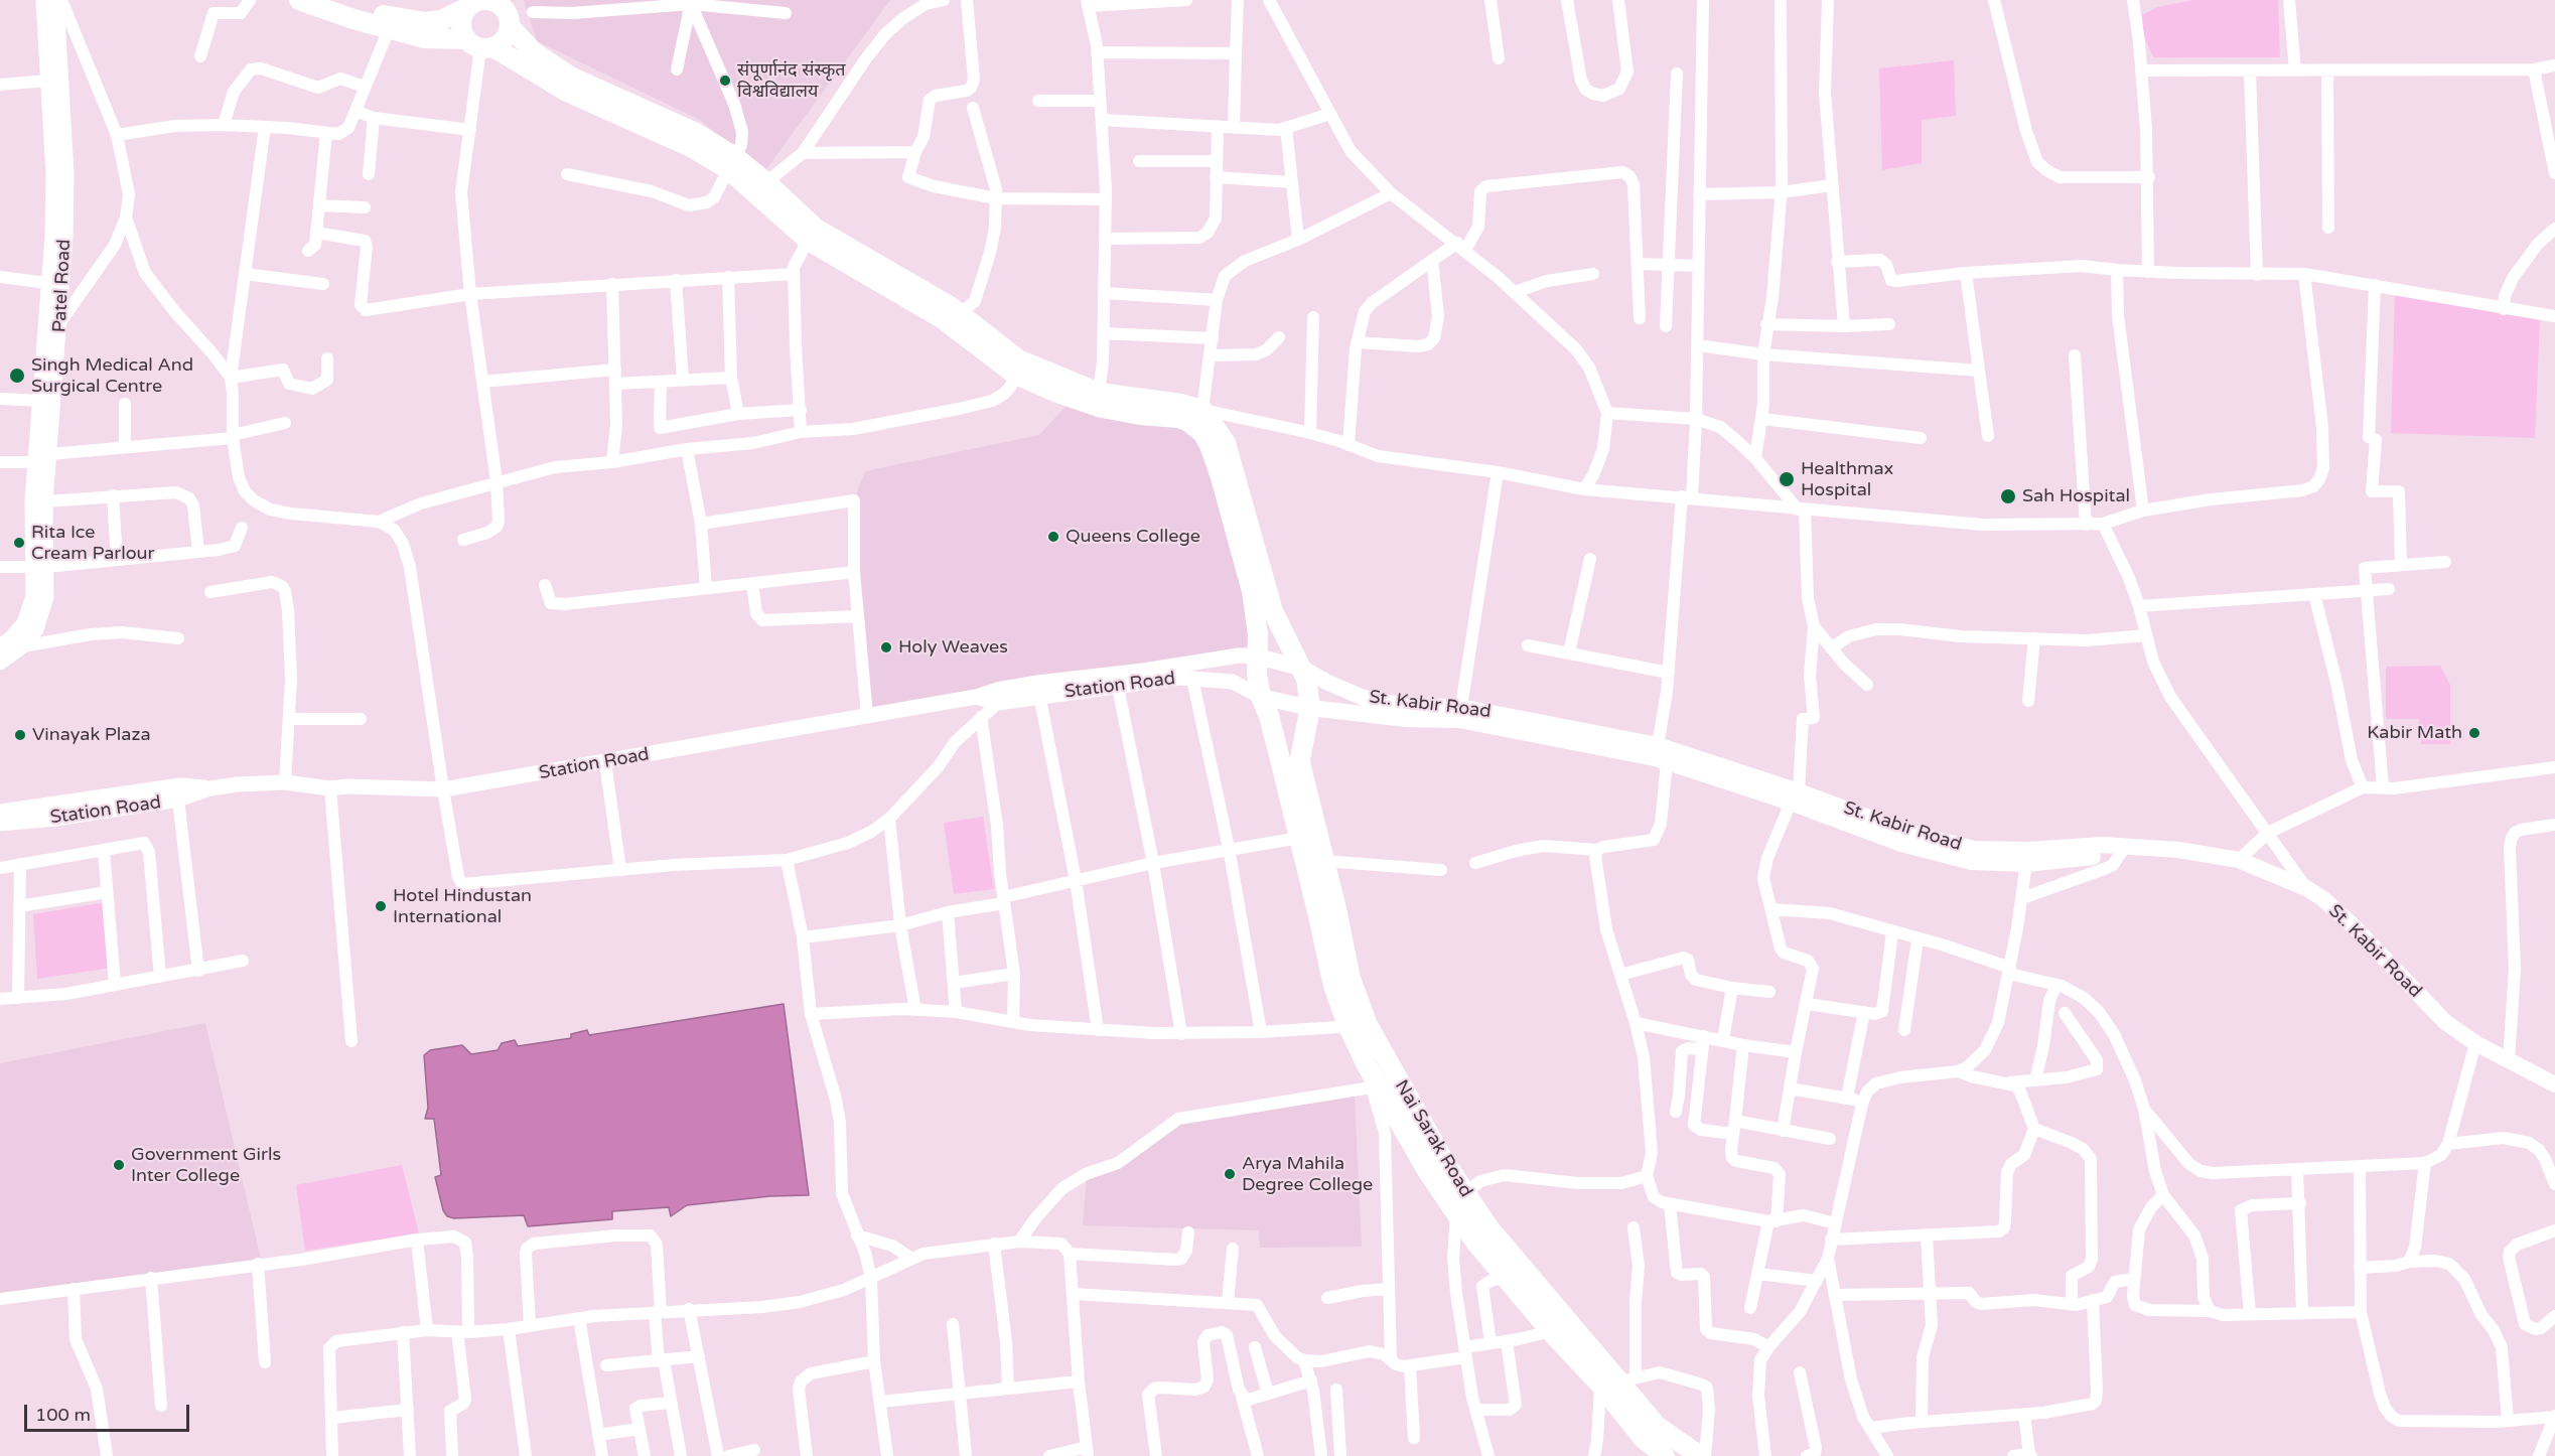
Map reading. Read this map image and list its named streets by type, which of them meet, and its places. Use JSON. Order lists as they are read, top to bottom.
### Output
{
  "streets": {
    "main road": ["St. Kabir Road", "Nai Sarak Road"],
    "street": ["Patel Road", "Station Road"]
  },
  "crossings": [
    ["Station Road", "St. Kabir Road"],
    ["Station Road", "Nai Sarak Road"],
    ["St. Kabir Road", "Nai Sarak Road"]
  ],
  "places": [
    "संपूर्णानंद संस्कृत विश्वविद्यालय",
    "Singh Medical And Surgical Centre",
    "Healthmax Hospital",
    "Sah Hospital",
    "Queens College",
    "Rita Ice Cream Parlour",
    "Holy Weaves",
    "Kabir Math",
    "Vinayak Plaza",
    "Hotel Hindustan International",
    "Government Girls Inter College",
    "Arya Mahila Degree College"
  ],
  "scale_bar": "100 m"
}
